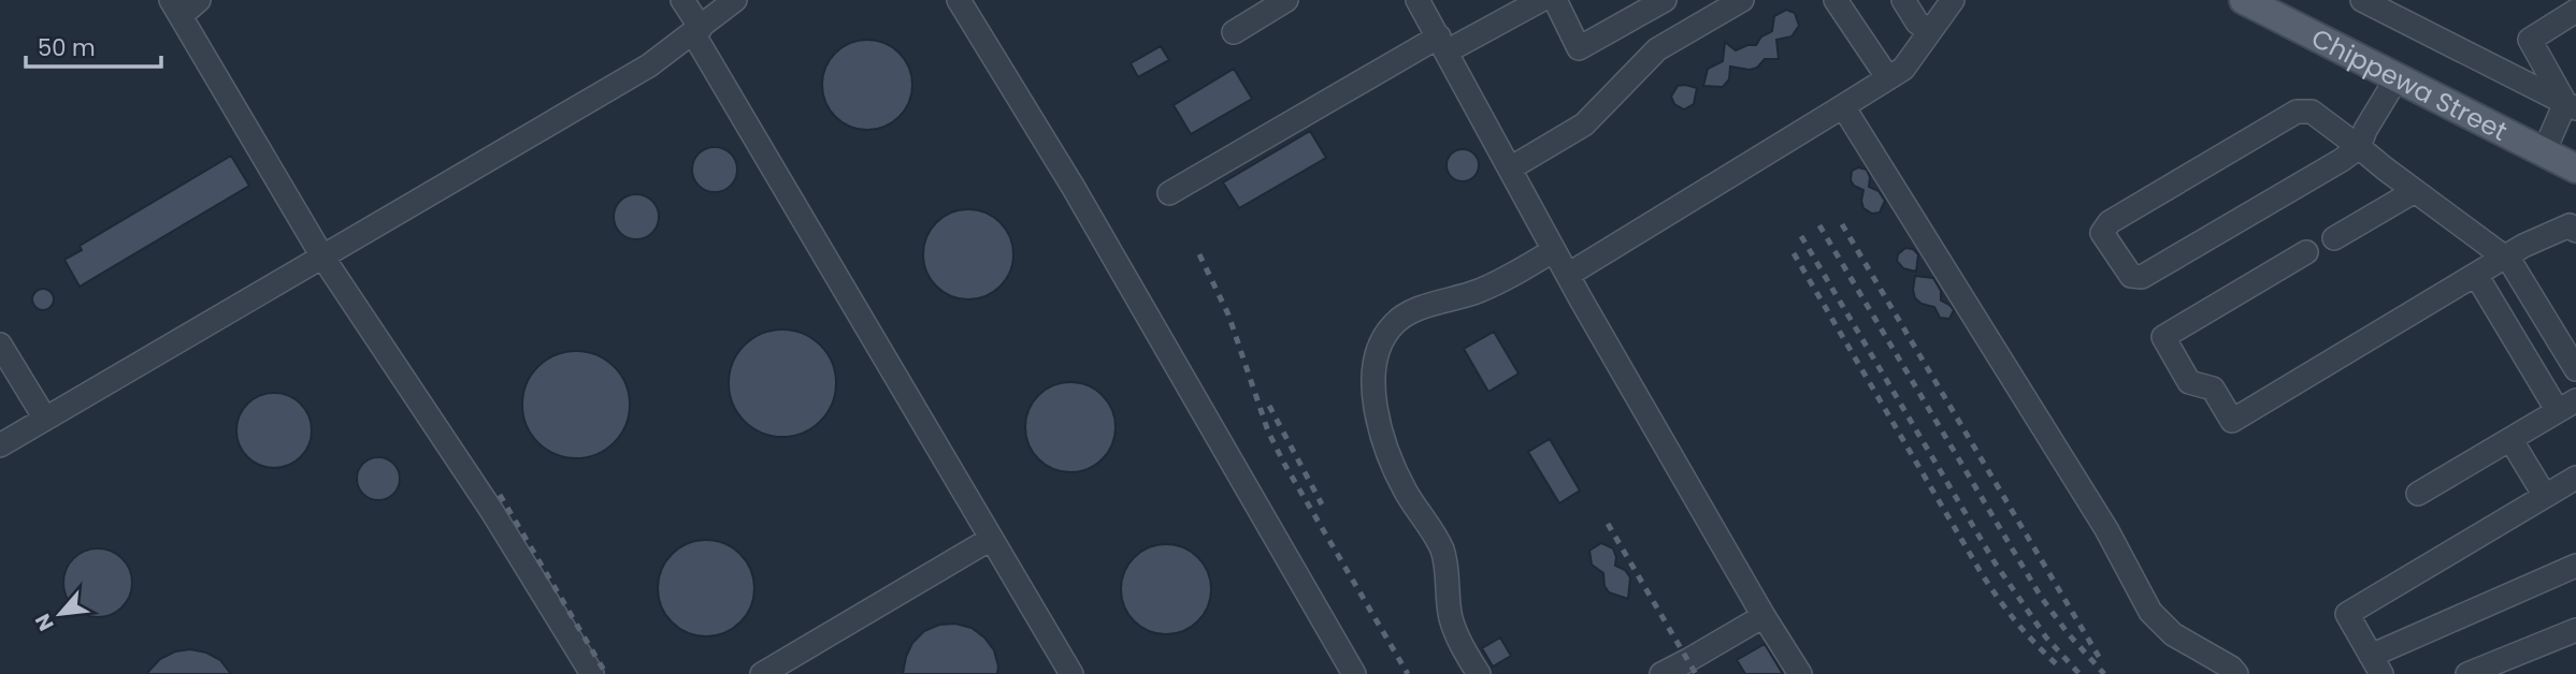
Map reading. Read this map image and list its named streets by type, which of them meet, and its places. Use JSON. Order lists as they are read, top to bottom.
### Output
{
  "streets": {
    "main road": ["Chippewa Street"]
  },
  "scale_bar": "50 m",
  "north": "bottom left"
}
